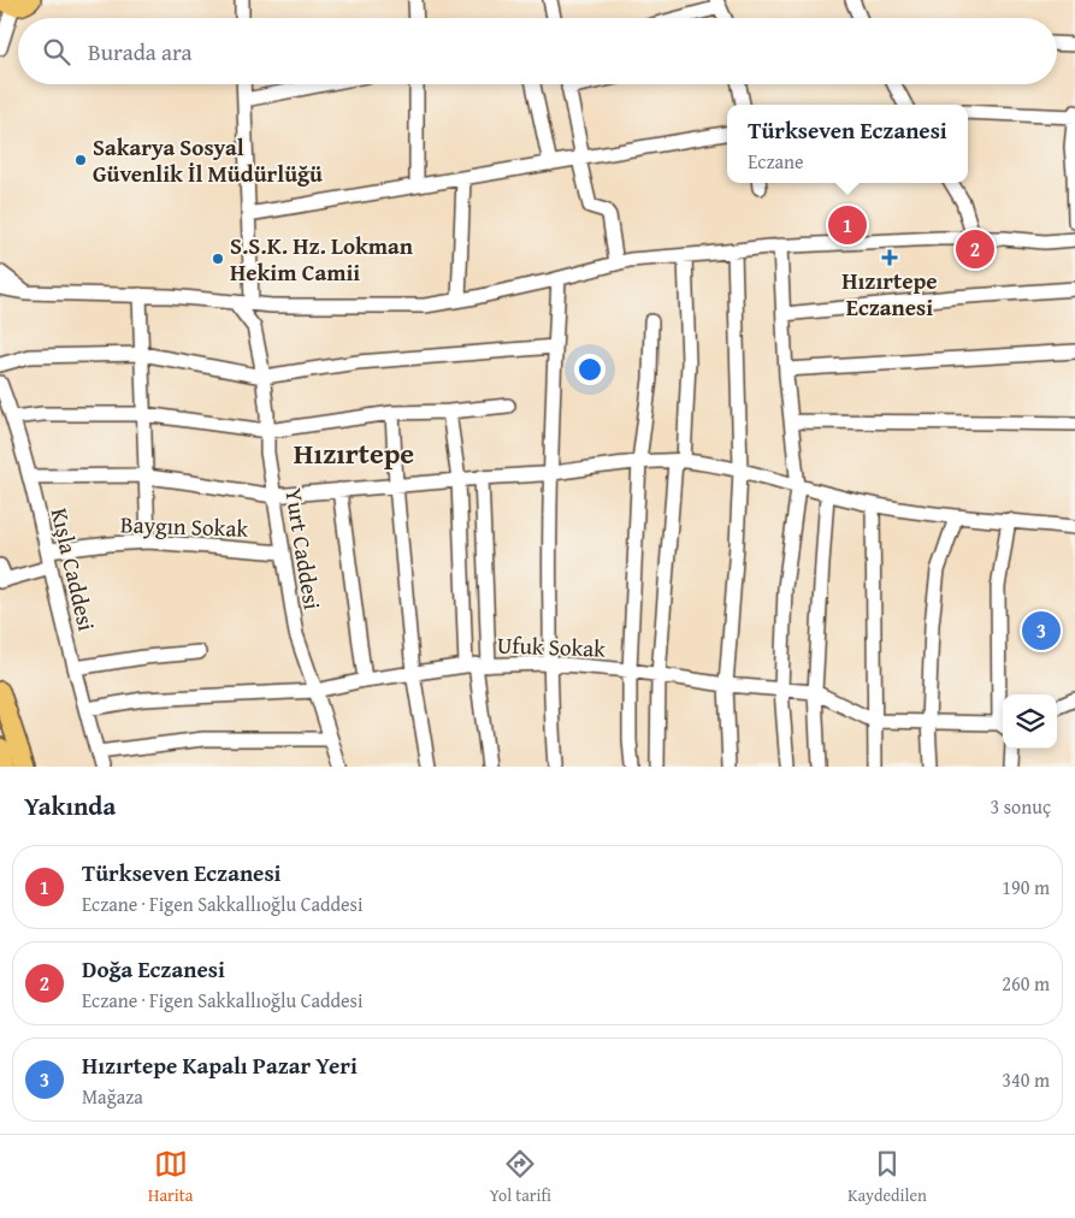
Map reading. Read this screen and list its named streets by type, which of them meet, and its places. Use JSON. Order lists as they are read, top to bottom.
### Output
{
  "streets": {
    "street": [
      "Baygın Sokak",
      "Yurt Caddesi",
      "Kışla Caddesi",
      "Ufuk Sokak"
    ]
  },
  "crossings": [
    ["Baygın Sokak", "Yurt Caddesi"],
    ["Baygın Sokak", "Kışla Caddesi"],
    ["Yurt Caddesi", "Ufuk Sokak"],
    ["Kışla Caddesi", "Ufuk Sokak"]
  ],
  "districts": ["Hızırtepe"],
  "places": {
    "other": ["Sakarya Sosyal Güvenlik İl Müdürlüğü", "S.S.K. Hz. Lokman Hekim Camii"],
    "health": ["Hızırtepe Eczanesi"]
  },
  "page": {
    "search": "Burada ara",
    "popup": ["Türkseven Eczanesi", "Eczane"],
    "pins": ["1", "2", "3"],
    "heading": ["Yakında", "3 sonuç"],
    "list": [
      {
        "mark": "1",
        "name": "Türkseven Eczanesi",
        "note": "Eczane · Figen Sakkallıoğlu Caddesi",
        "value": "190 m"
      },
      {
        "mark": "2",
        "name": "Doğa Eczanesi",
        "note": "Eczane · Figen Sakkallıoğlu Caddesi",
        "value": "260 m"
      },
      {
        "mark": "3",
        "name": "Hızırtepe Kapalı Pazar Yeri",
        "note": "Mağaza",
        "value": "340 m"
      }
    ],
    "nav": ["Harita", "Yol tarifi", "Kaydedilen"]
  }
}
